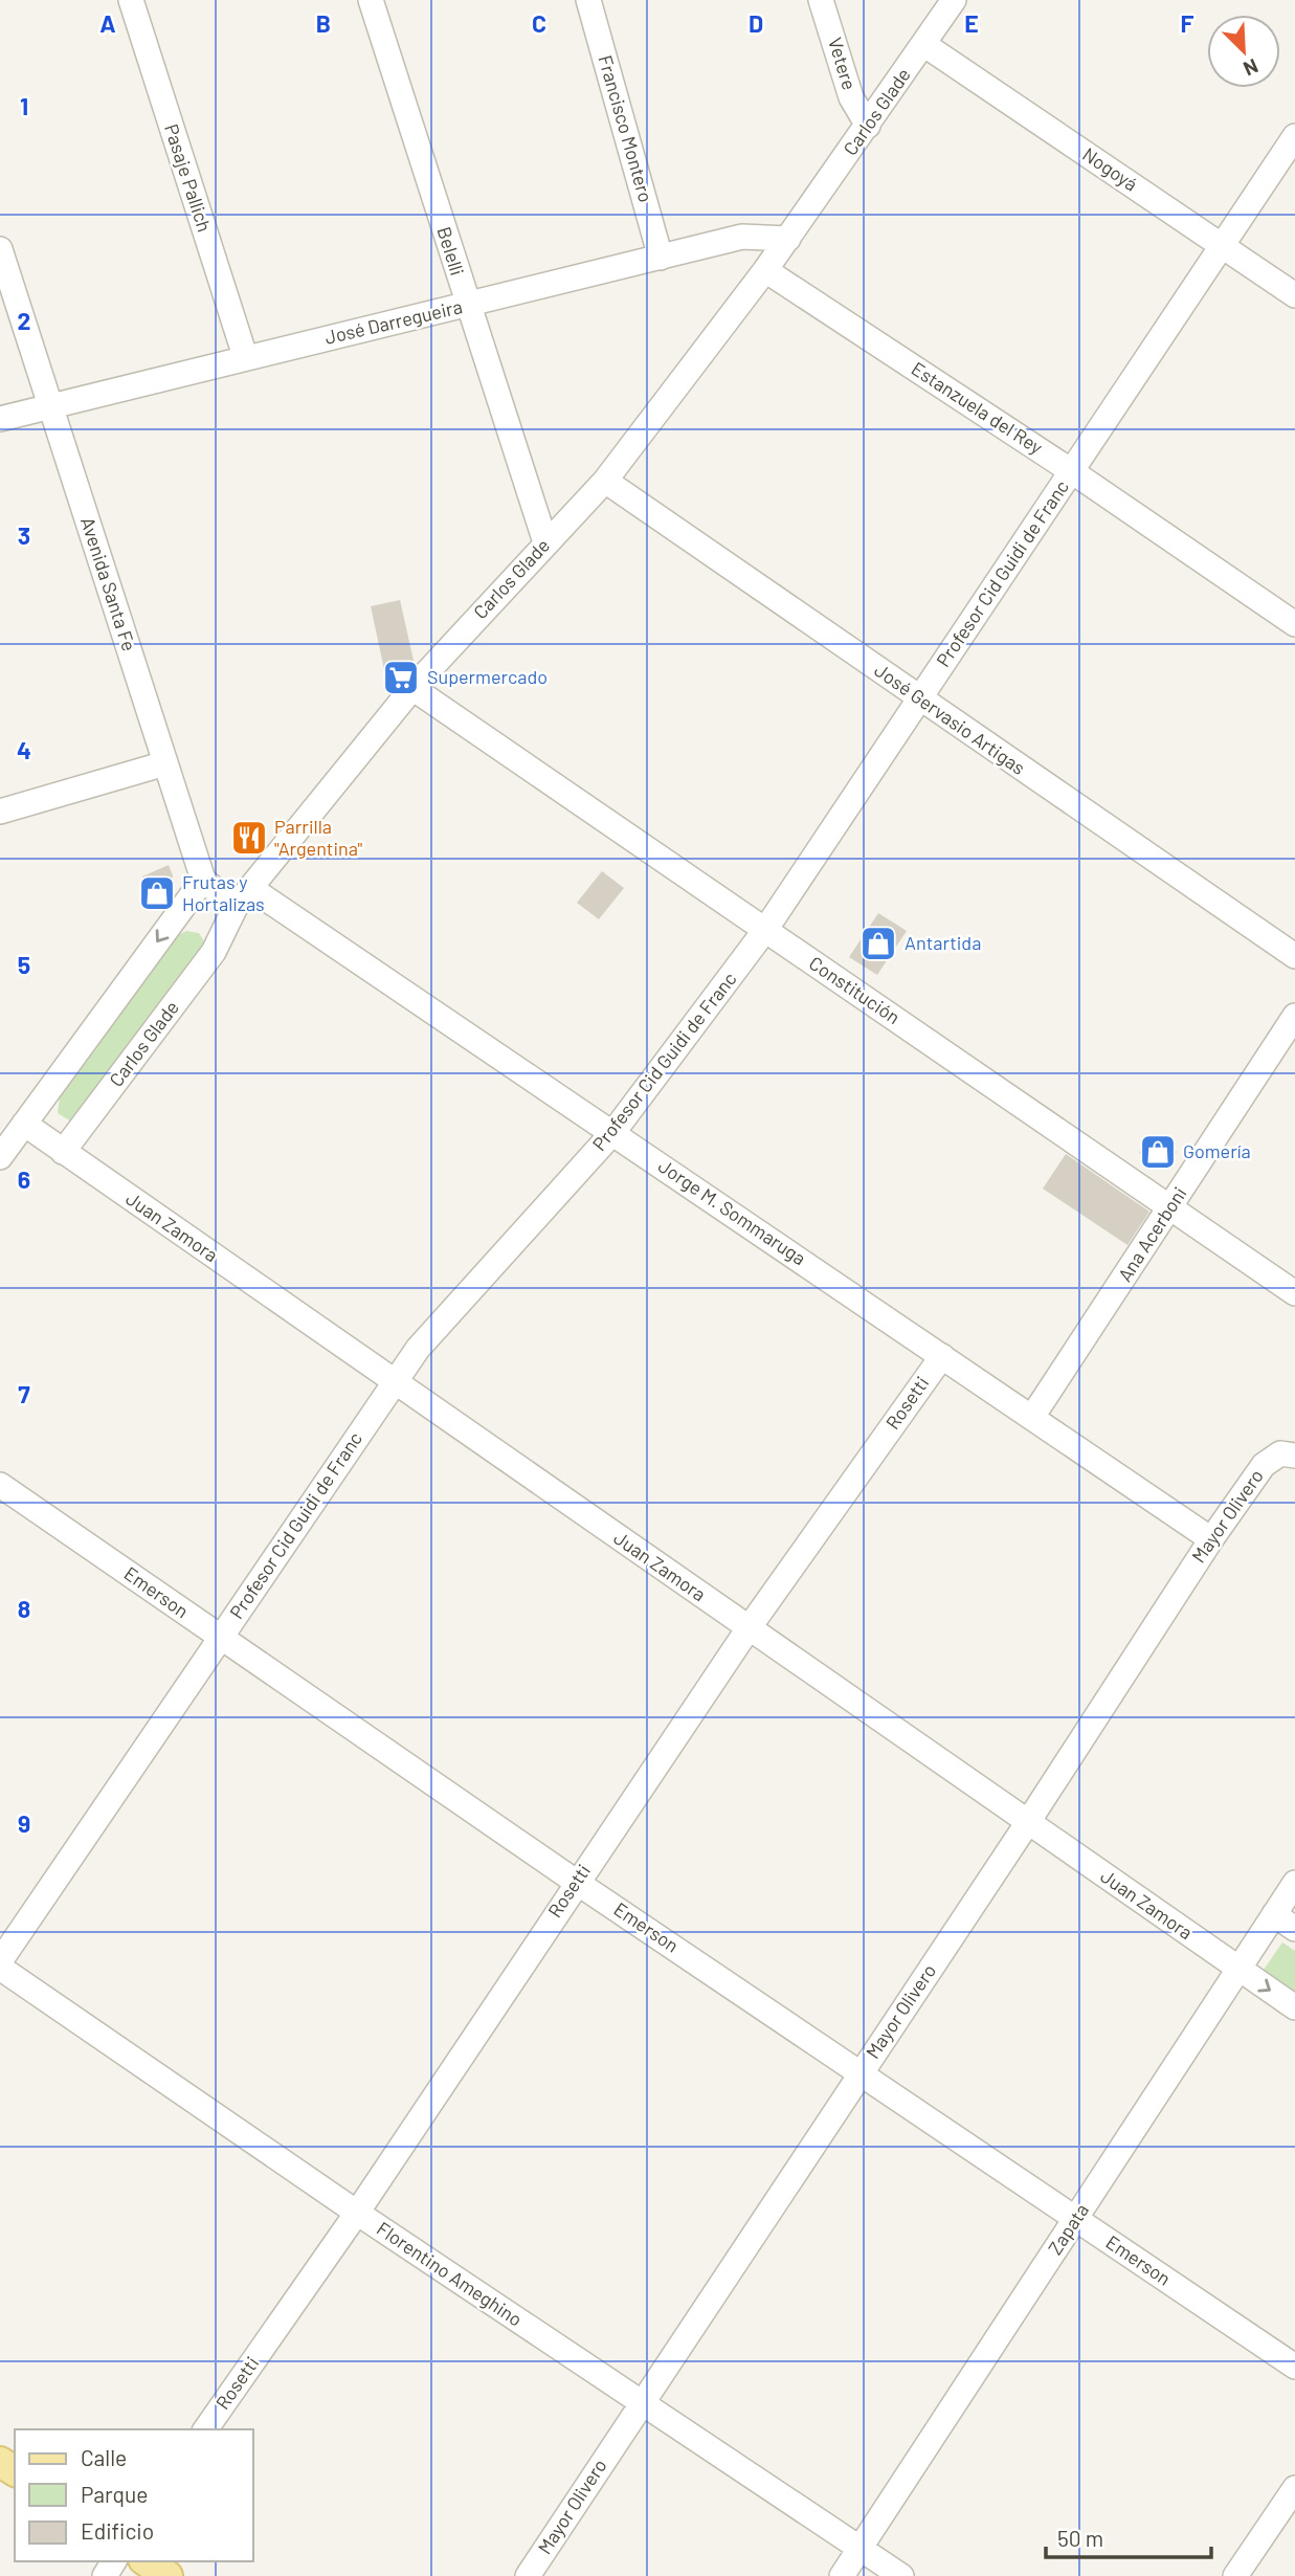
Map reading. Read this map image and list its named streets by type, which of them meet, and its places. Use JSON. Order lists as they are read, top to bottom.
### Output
{
  "streets": {
    "street": [
      "Vetere",
      "Carlos Glade",
      "Francisco Montero",
      "Nogoyá",
      "Pasaje Pallich",
      "Belelli",
      "José Darregueira",
      "Estanzuela del Rey",
      "Profesor Cid Guidi de Franc",
      "Avenida Santa Fe",
      "José Gervasio Artigas",
      "Constitución",
      "Jorge M. Sommaruga",
      "Juan Zamora",
      "Ana Acerboni",
      "Rosetti",
      "Mayor Olivero",
      "Emerson",
      "Zapata",
      "Florentino Ameghino"
    ]
  },
  "crossings": [
    ["Vetere", "Carlos Glade"],
    ["Carlos Glade", "Nogoyá"],
    ["Carlos Glade", "Belelli"],
    ["Carlos Glade", "José Darregueira"],
    ["Carlos Glade", "Estanzuela del Rey"],
    ["Carlos Glade", "José Gervasio Artigas"],
    ["Carlos Glade", "Constitución"],
    ["Carlos Glade", "Jorge M. Sommaruga"],
    ["Carlos Glade", "Juan Zamora"],
    ["Francisco Montero", "José Darregueira"],
    ["Nogoyá", "Profesor Cid Guidi de Franc"],
    ["Pasaje Pallich", "José Darregueira"],
    ["Belelli", "José Darregueira"],
    ["José Darregueira", "Avenida Santa Fe"],
    ["Estanzuela del Rey", "Profesor Cid Guidi de Franc"],
    ["Profesor Cid Guidi de Franc", "José Gervasio Artigas"],
    ["Profesor Cid Guidi de Franc", "Constitución"],
    ["Profesor Cid Guidi de Franc", "Jorge M. Sommaruga"],
    ["Profesor Cid Guidi de Franc", "Juan Zamora"],
    ["Profesor Cid Guidi de Franc", "Emerson"],
    ["Constitución", "Ana Acerboni"],
    ["Jorge M. Sommaruga", "Ana Acerboni"],
    ["Jorge M. Sommaruga", "Rosetti"],
    ["Jorge M. Sommaruga", "Mayor Olivero"],
    ["Juan Zamora", "Rosetti"],
    ["Juan Zamora", "Mayor Olivero"],
    ["Juan Zamora", "Zapata"],
    ["Rosetti", "Emerson"],
    ["Rosetti", "Florentino Ameghino"],
    ["Mayor Olivero", "Emerson"],
    ["Mayor Olivero", "Florentino Ameghino"],
    ["Emerson", "Zapata"],
    ["Zapata", "Florentino Ameghino"]
  ],
  "places": {
    "supermarket": ["Supermercado"],
    "restaurant": ["Parrilla \"Argentina\""],
    "shop": ["Frutas y Hortalizas", "Antartida", "Gomería"]
  },
  "legend": ["Calle", "Parque", "Edificio"],
  "scale_bar": "50 m",
  "north": "bottom right",
  "grid": {
    "columns": [
      "A",
      "B",
      "C",
      "D",
      "E",
      "F"
    ],
    "rows": [
      "1",
      "2",
      "3",
      "4",
      "5",
      "6",
      "7",
      "8",
      "9"
    ]
  }
}
